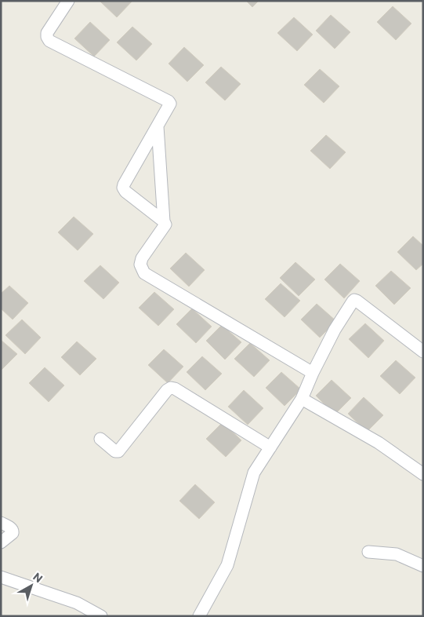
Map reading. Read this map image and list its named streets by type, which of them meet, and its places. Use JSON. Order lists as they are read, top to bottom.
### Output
{
  "north": "top right"
}
